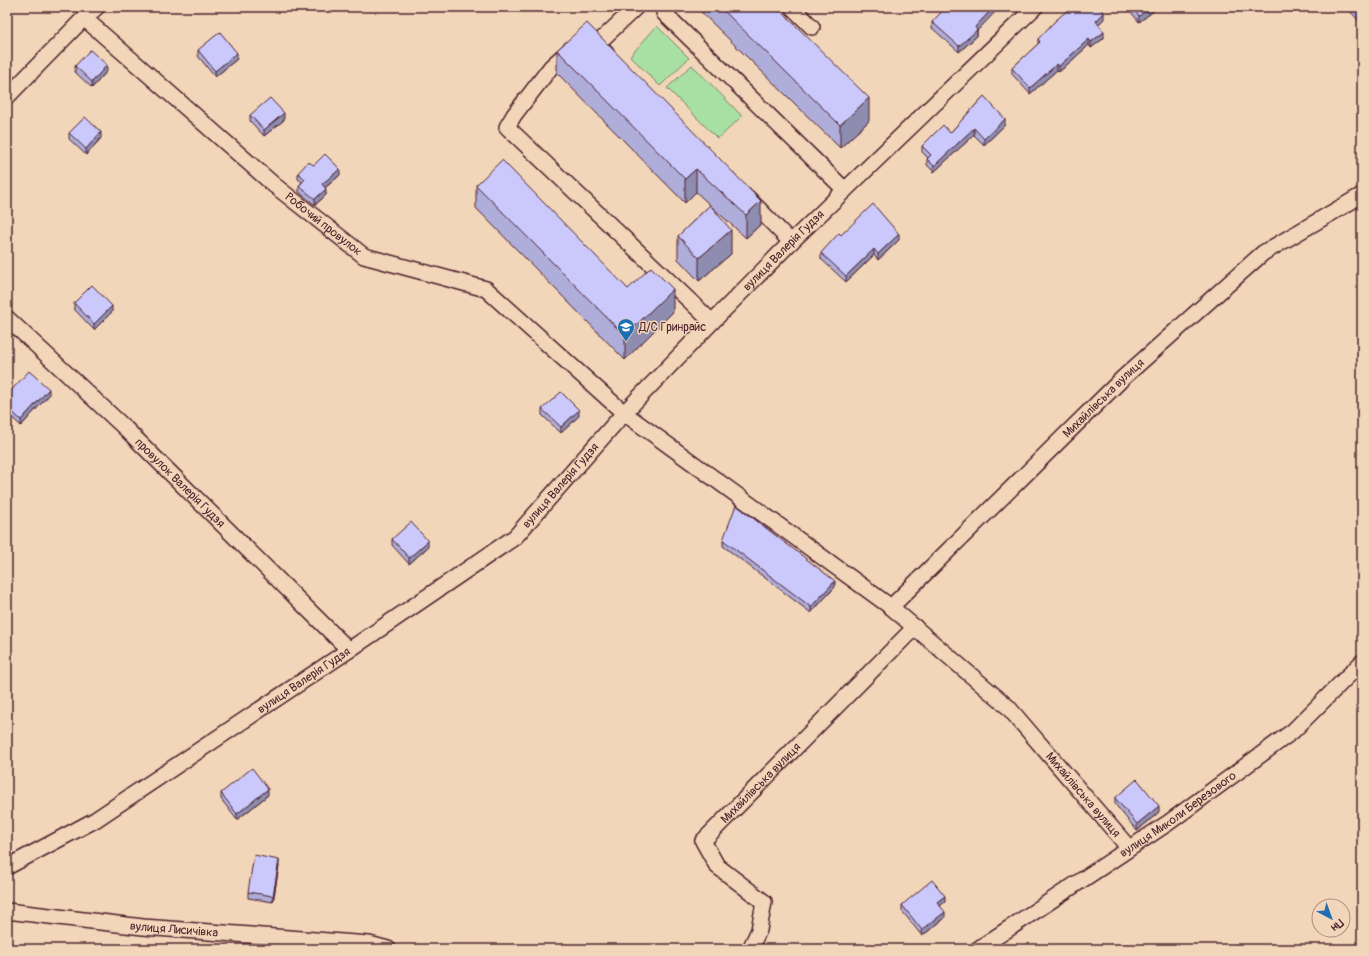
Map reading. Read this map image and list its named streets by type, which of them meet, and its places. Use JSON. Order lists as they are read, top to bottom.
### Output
{
  "streets": {
    "street": [
      "Робочий провулок",
      "вулиця Валерія Гудзя",
      "Михайлівська вулиця",
      "провулок Валерія Гудзя",
      "вулиця Миколи Березового",
      "вулиця Лисичівка"
    ]
  },
  "crossings": [
    ["Робочий провулок", "вулиця Валерія Гудзя"],
    ["Робочий провулок", "Михайлівська вулиця"],
    ["вулиця Валерія Гудзя", "провулок Валерія Гудзя"],
    ["Михайлівська вулиця", "вулиця Миколи Березового"]
  ],
  "places": {
    "school or university": ["Д/С Гринрайс"]
  },
  "north": "bottom right"
}
